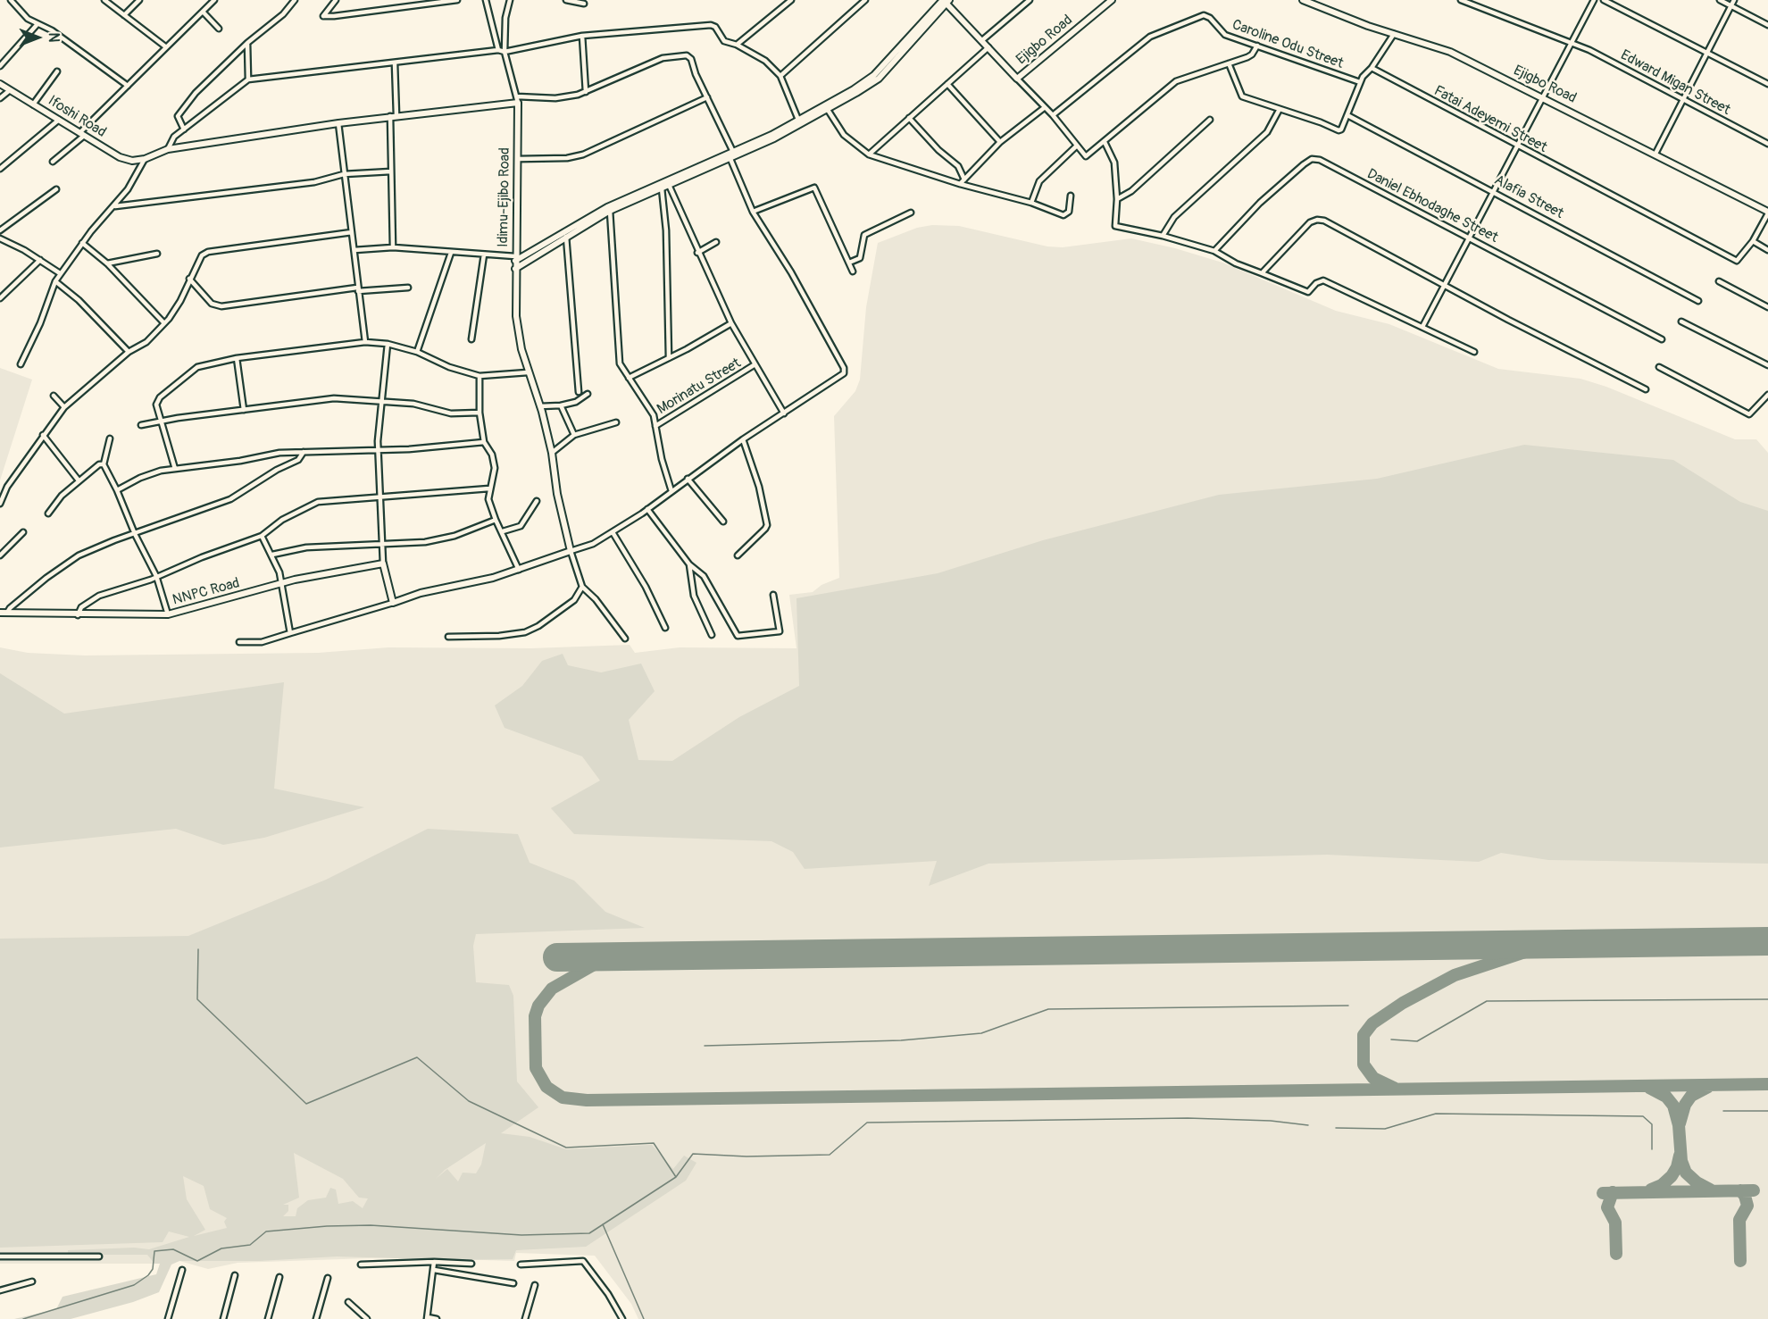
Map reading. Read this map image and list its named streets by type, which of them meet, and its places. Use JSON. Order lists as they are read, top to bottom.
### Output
{
  "streets": {
    "main road": [
      "Ejigbo Road",
      "Ifoshi Road",
      "Idimu-Ejibo Road",
      "NNPC Road"
    ],
    "street": [
      "Caroline Odu Street",
      "Edward Migan Street",
      "Fatai Adeyemi Street",
      "Alafia Street",
      "Daniel Ebhodaghe Street",
      "Morinatu Street"
    ]
  },
  "crossings": [
    ["Ejigbo Road", "Fatai Adeyemi Street"]
  ],
  "north": "right"
}
